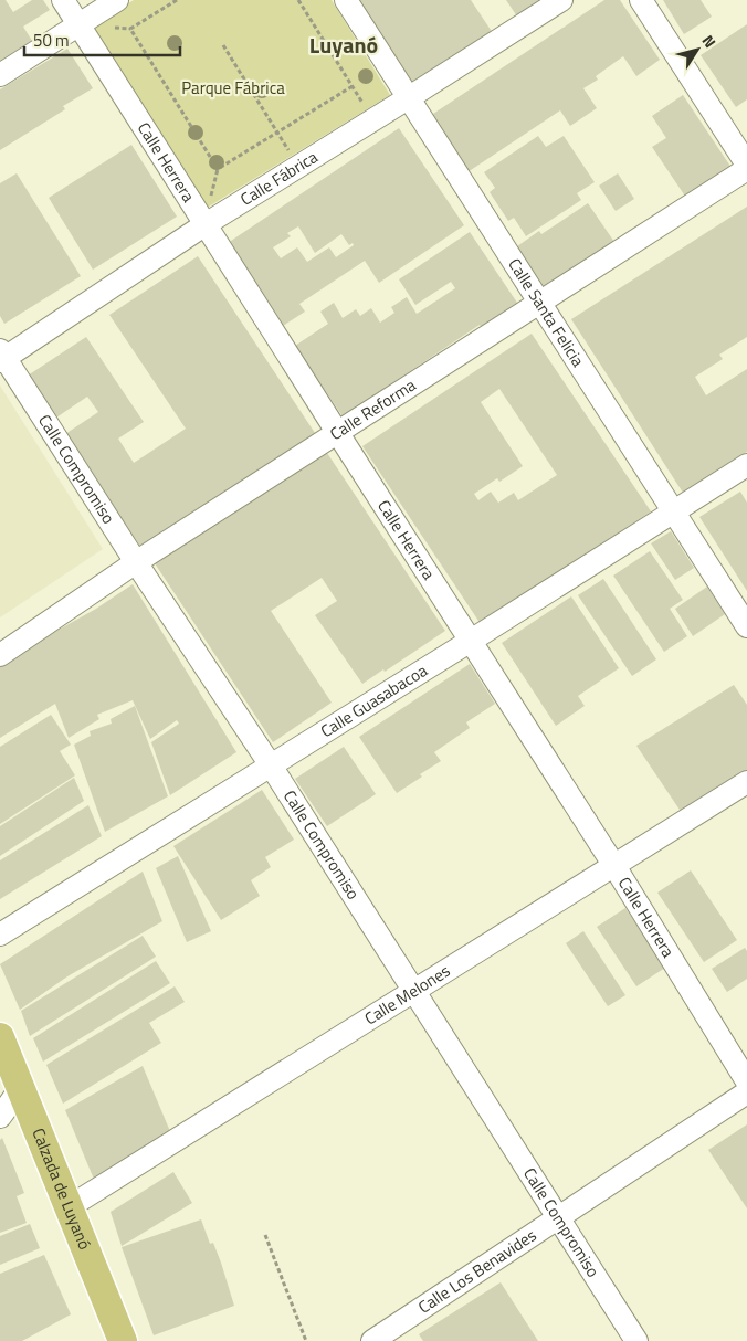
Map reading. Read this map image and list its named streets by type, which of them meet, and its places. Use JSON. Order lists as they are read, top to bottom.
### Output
{
  "streets": {
    "main road": ["Calzada de Luyanó"],
    "street": [
      "Calle Herrera",
      "Calle Fábrica",
      "Calle Santa Felicia",
      "Calle Reforma",
      "Calle Compromiso",
      "Calle Guasabacoa",
      "Calle Melones",
      "Calle Los Benavides"
    ]
  },
  "crossings": [
    ["Calle Herrera", "Calle Fábrica"],
    ["Calle Herrera", "Calle Reforma"],
    ["Calle Herrera", "Calle Guasabacoa"],
    ["Calle Herrera", "Calle Melones"],
    ["Calle Fábrica", "Calle Santa Felicia"],
    ["Calle Fábrica", "Calle Compromiso"],
    ["Calle Santa Felicia", "Calle Reforma"],
    ["Calle Santa Felicia", "Calle Guasabacoa"],
    ["Calle Reforma", "Calle Compromiso"],
    ["Calle Compromiso", "Calle Guasabacoa"],
    ["Calle Compromiso", "Calle Melones"],
    ["Calle Compromiso", "Calle Los Benavides"],
    ["Calle Melones", "Calzada de Luyanó"]
  ],
  "districts": ["Luyanó"],
  "parks": ["Parque Fábrica"],
  "scale_bar": "50 m",
  "north": "top right"
}
